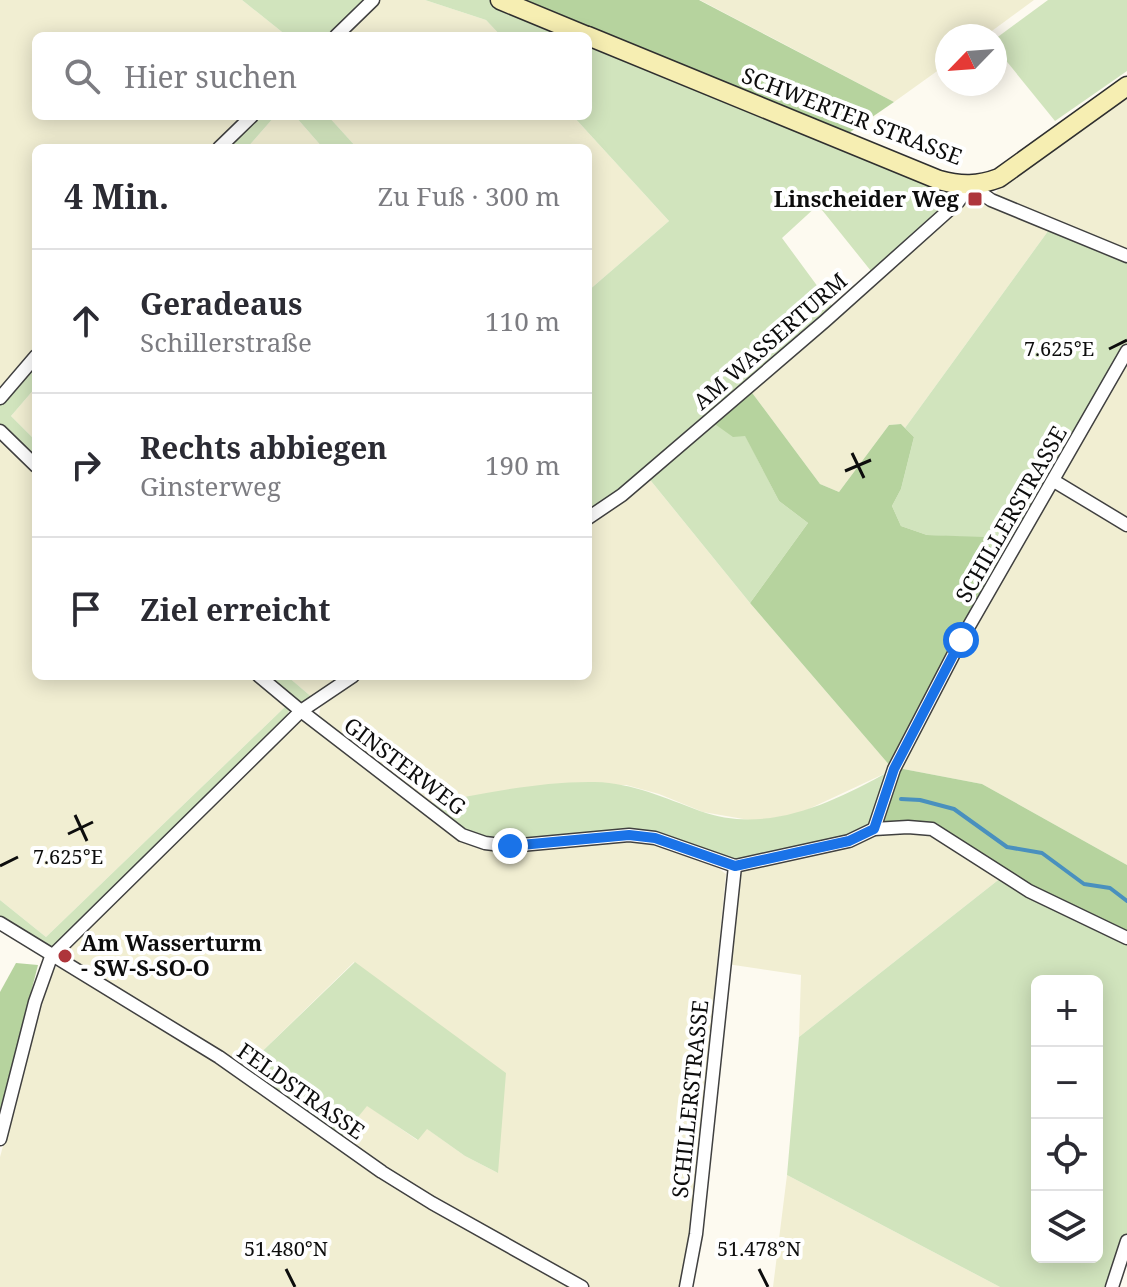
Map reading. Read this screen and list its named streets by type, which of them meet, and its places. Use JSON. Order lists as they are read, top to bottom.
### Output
{
  "streets": {
    "main road": ["SCHWERTER STRASSE"],
    "street": [
      "AM WASSERTURM",
      "SCHILLERSTRASSE",
      "GINSTERWEG",
      "FELDSTRASSE"
    ]
  },
  "crossings": [
    ["SCHWERTER STRASSE", "AM WASSERTURM"],
    ["SCHILLERSTRASSE", "GINSTERWEG"]
  ],
  "places": {
    "transit": ["Linscheider Weg"],
    "other": ["Am Wasserturm - SW-S-SO-O"]
  },
  "north": "bottom left",
  "page": {
    "search": "Hier suchen",
    "heading": ["4 Min.", "Zu Fuß · 300 m"],
    "list": [
      ["Geradeaus", "Schillerstraße", "110 m"],
      ["Rechts abbiegen", "Ginsterweg", "190 m"],
      "Ziel erreicht"
    ],
    "map_buttons": ["+", "−"]
  },
  "coordinates": ["7.625°E", "51.480°N", "51.478°N"]
}
